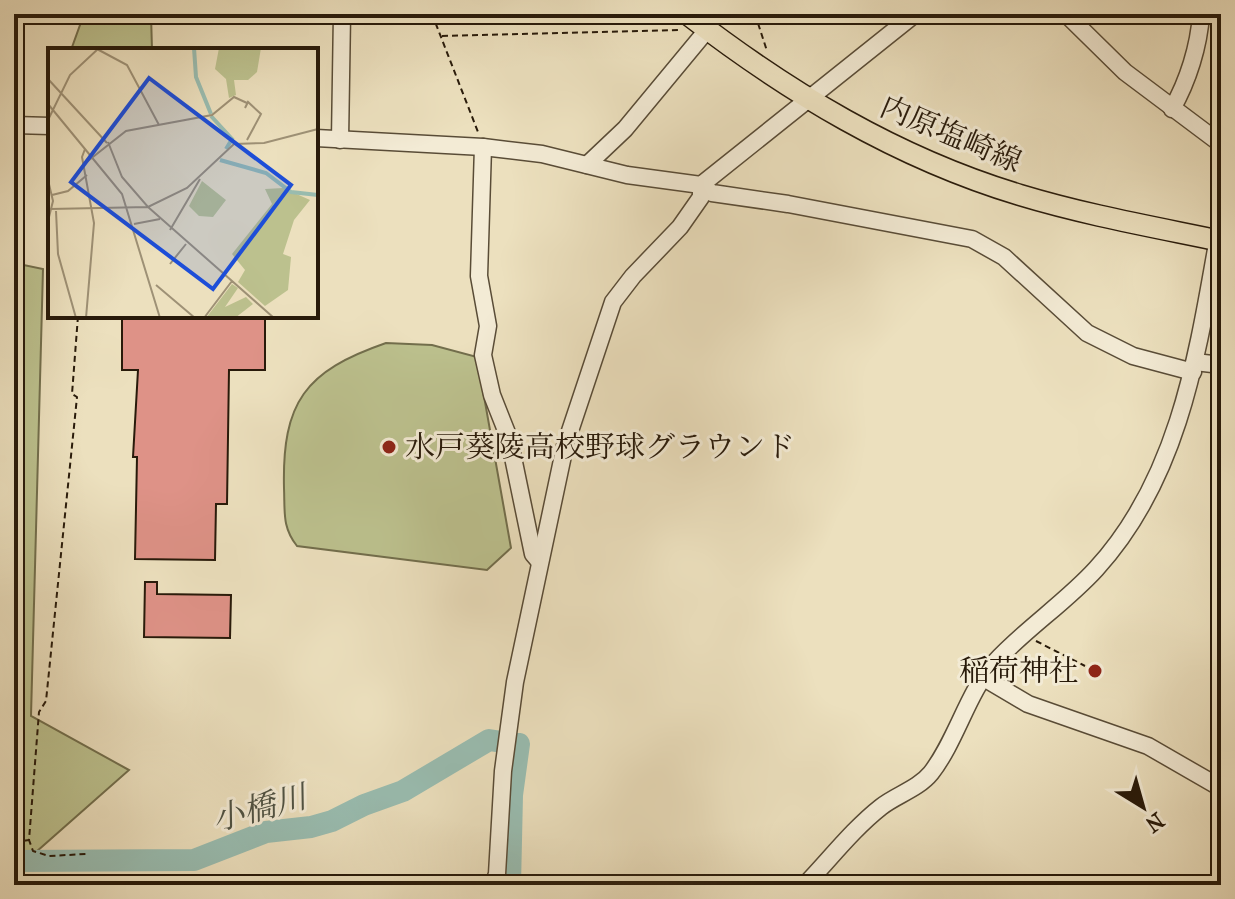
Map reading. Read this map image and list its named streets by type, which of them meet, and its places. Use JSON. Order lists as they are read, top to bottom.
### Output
{
  "streets": {
    "main road": ["内原塩崎線"]
  },
  "water": ["小橋川"],
  "places": ["水戸葵陵高校野球グラウンド", "稲荷神社"],
  "north": "bottom right"
}
